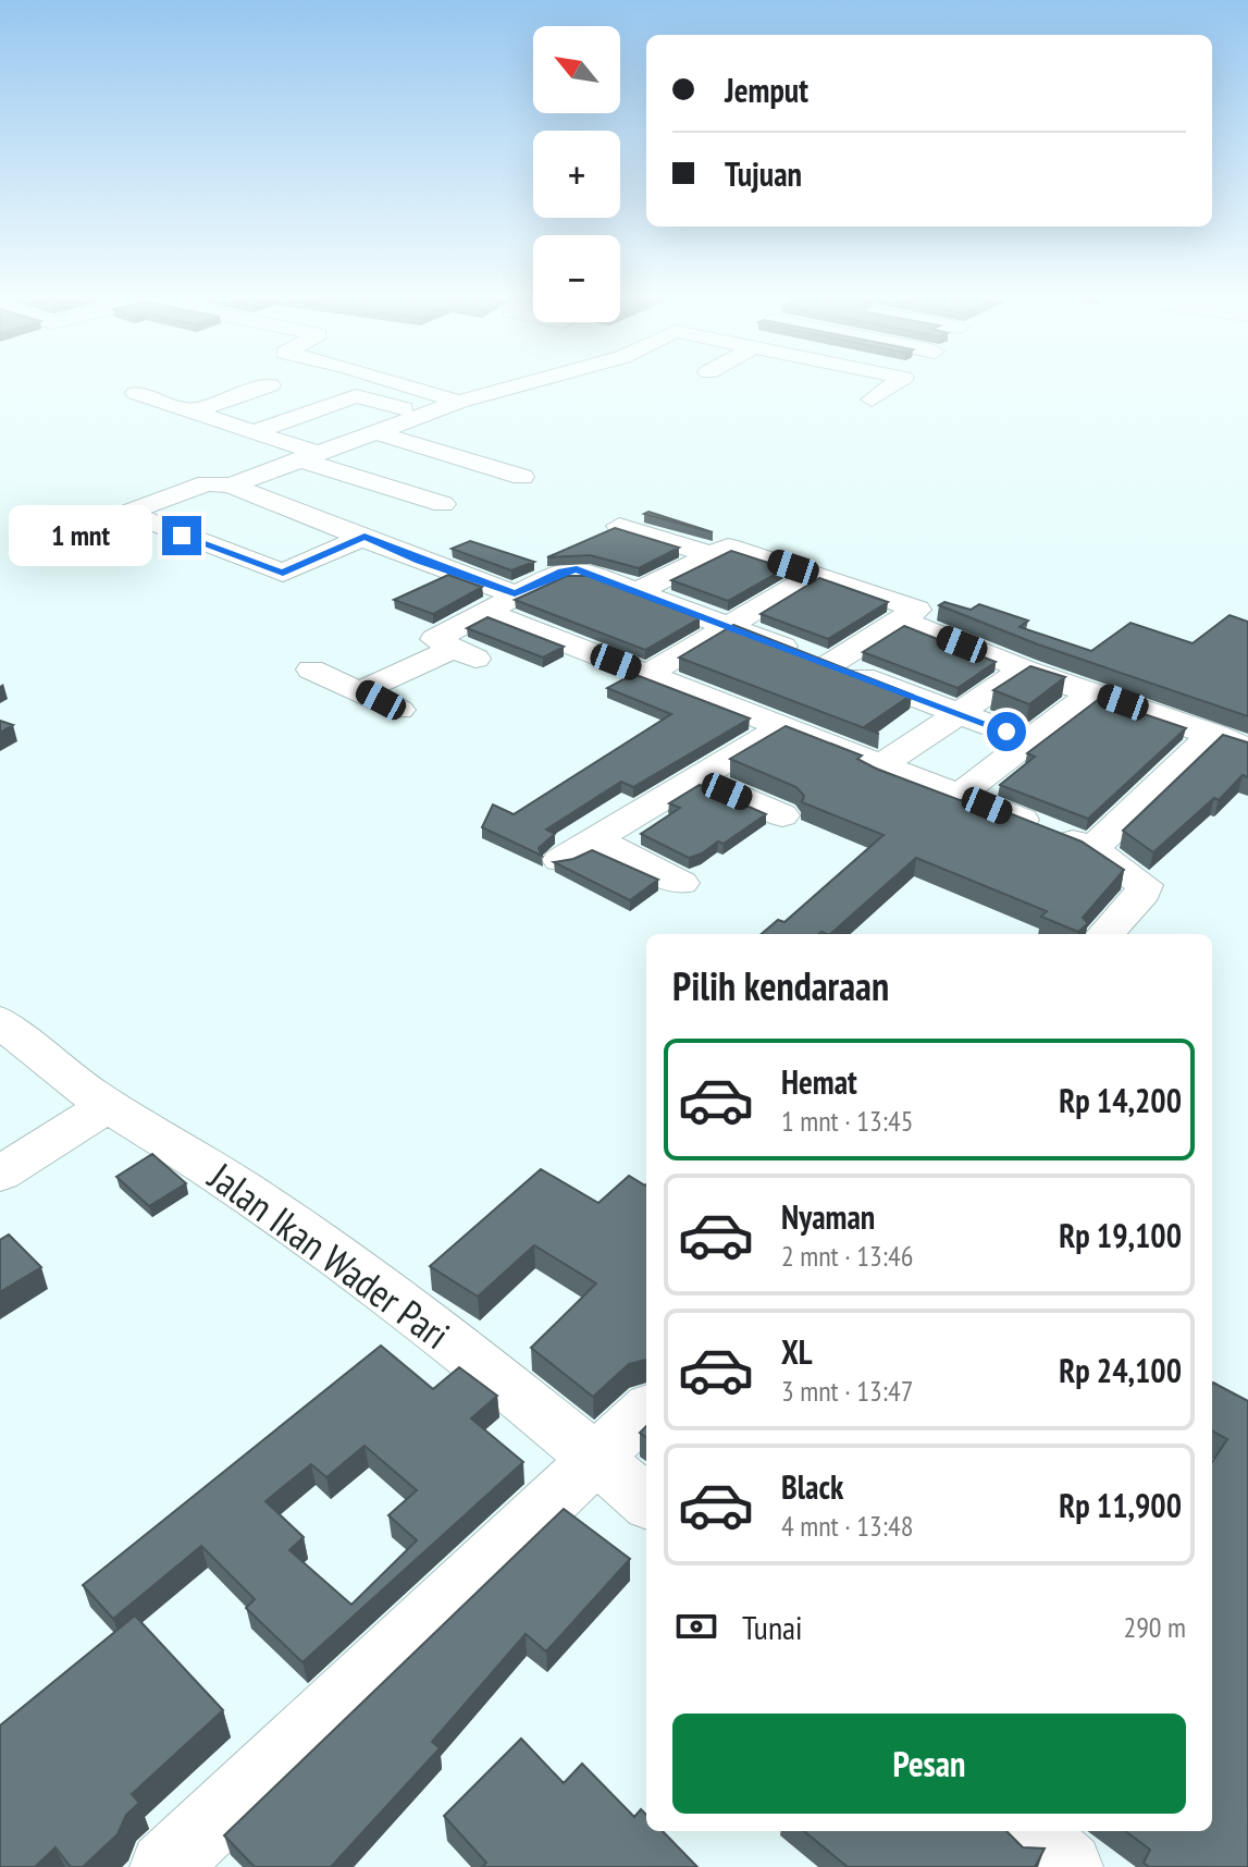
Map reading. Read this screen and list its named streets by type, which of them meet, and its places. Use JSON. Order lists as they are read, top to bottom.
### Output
{
  "streets": {
    "street": ["Jalan Ikan Wader Pari"]
  },
  "north": "top left",
  "page": {
    "map_buttons": ["+", "−"],
    "banner": ["Jemput", "Tujuan"],
    "bubble": "1 mnt",
    "heading": "Pilih kendaraan",
    "list": [
      {
        "name": "Hemat",
        "note": "1 mnt · 13:45",
        "value": "Rp 14,200"
      },
      {
        "name": "Nyaman",
        "note": "2 mnt · 13:46",
        "value": "Rp 19,100"
      },
      {
        "name": "XL",
        "note": "3 mnt · 13:47",
        "value": "Rp 24,100"
      },
      {
        "name": "Black",
        "note": "4 mnt · 13:48",
        "value": "Rp 11,900"
      }
    ],
    "pay": ["Tunai", "290 m"],
    "buttons": "Pesan"
  }
}
